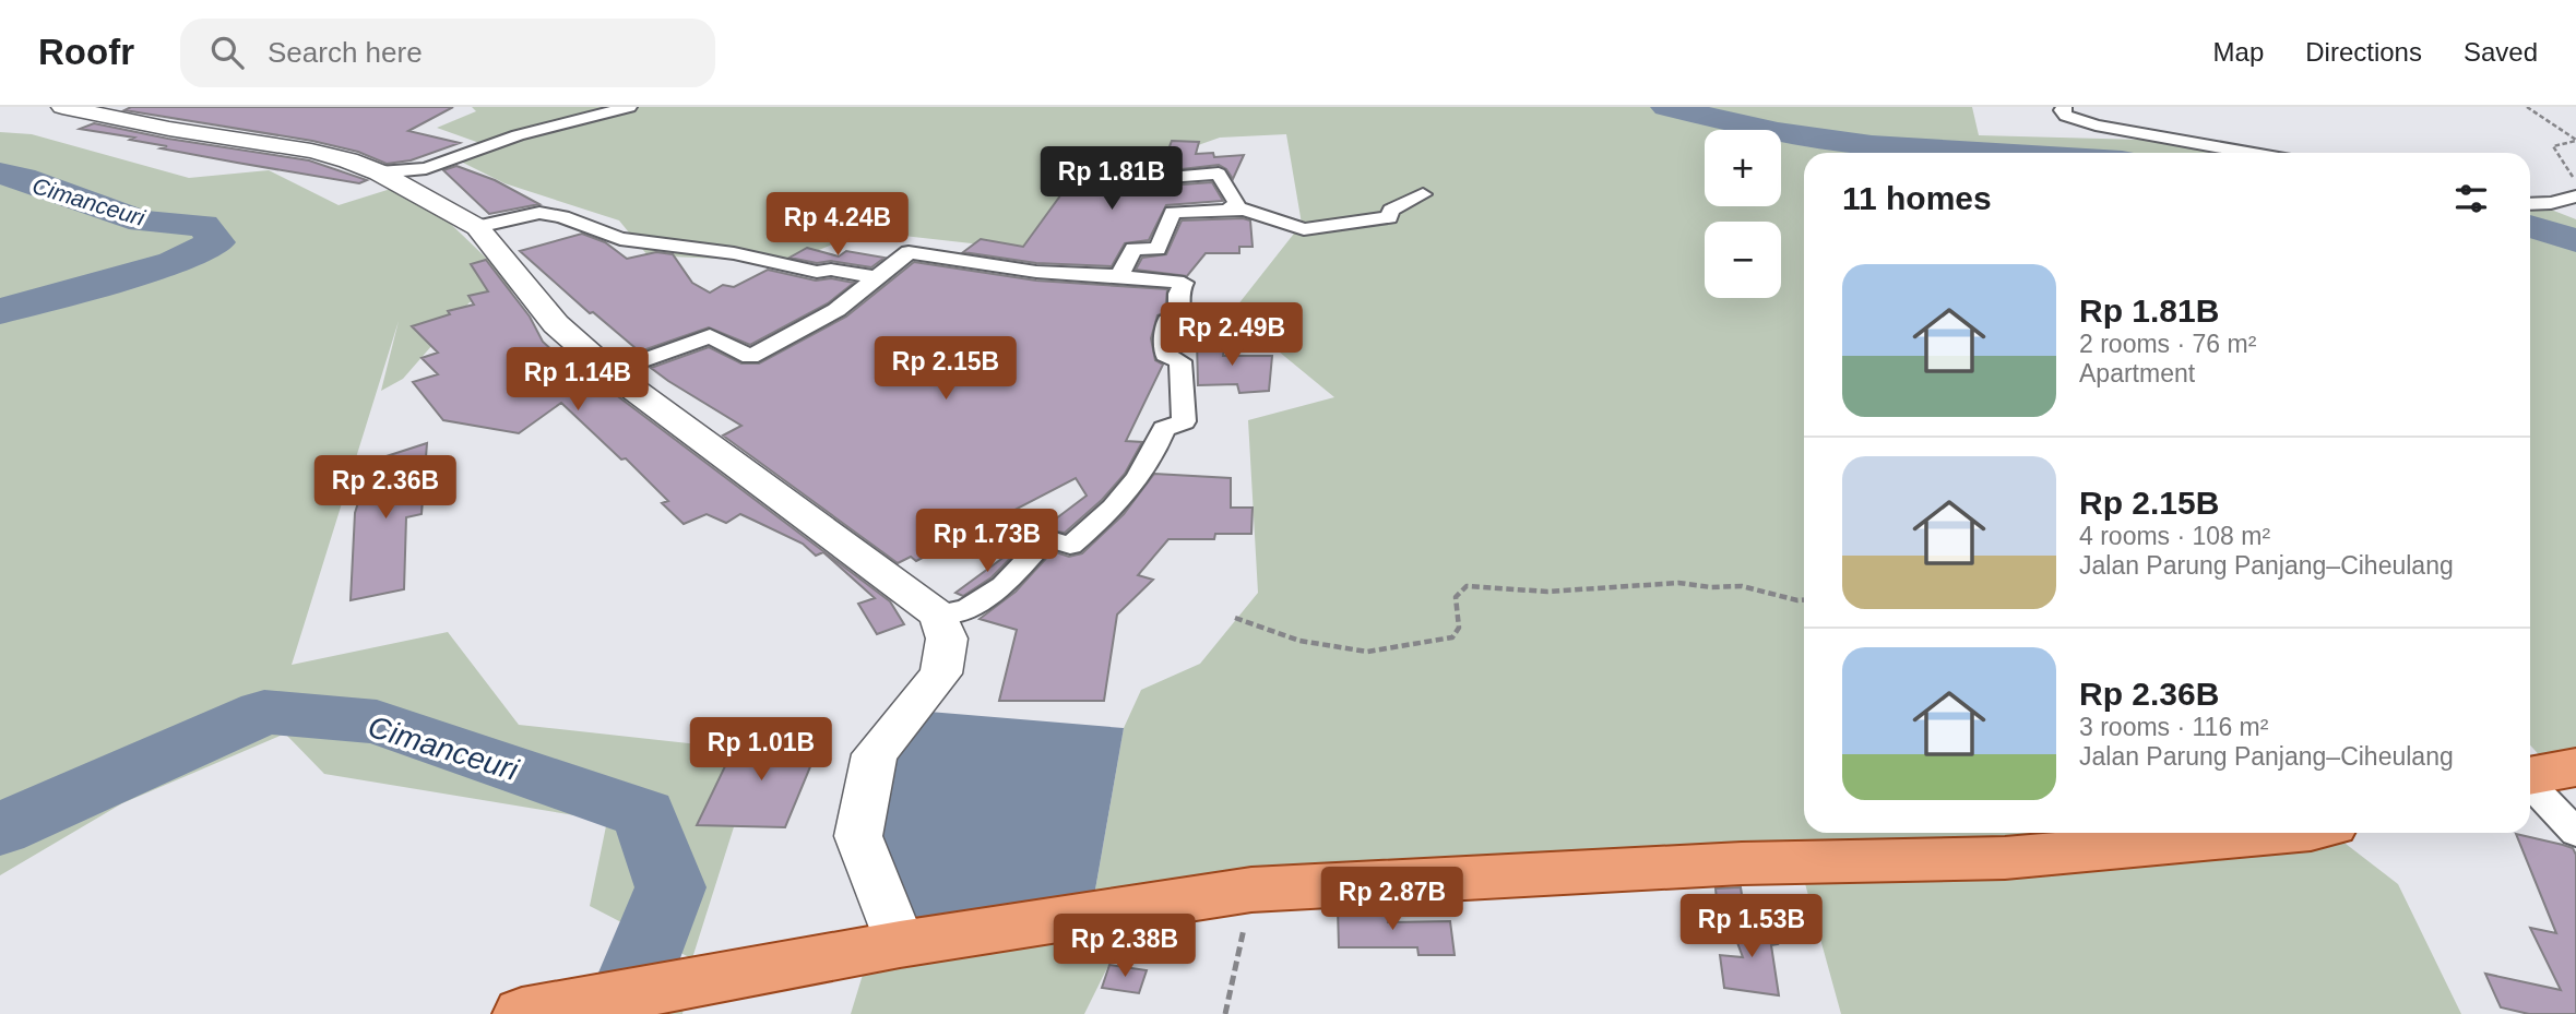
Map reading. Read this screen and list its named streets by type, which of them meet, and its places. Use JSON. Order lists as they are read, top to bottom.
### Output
{
  "water": ["Cimanceuri"],
  "page": {
    "header": "Roofr",
    "search": "Search here",
    "nav": ["Map", "Directions", "Saved"],
    "map_buttons": ["+", "−"],
    "price": [
      "Rp 1.81B",
      "Rp 4.24B",
      "Rp 2.49B",
      "Rp 2.15B",
      "Rp 1.14B",
      "Rp 2.36B",
      "Rp 1.73B",
      "Rp 1.01B",
      "Rp 2.87B",
      "Rp 1.53B",
      "Rp 2.38B"
    ],
    "heading": "11 homes",
    "list": [
      {
        "name": "Rp 1.81B",
        "note": "2 rooms · 76 m² · Apartment"
      },
      {
        "name": "Rp 2.15B",
        "note": "4 rooms · 108 m² · Jalan Parung Panjang–Ciheulang"
      },
      {
        "name": "Rp 2.36B",
        "note": "3 rooms · 116 m² · Jalan Parung Panjang–Ciheulang"
      }
    ]
  }
}
